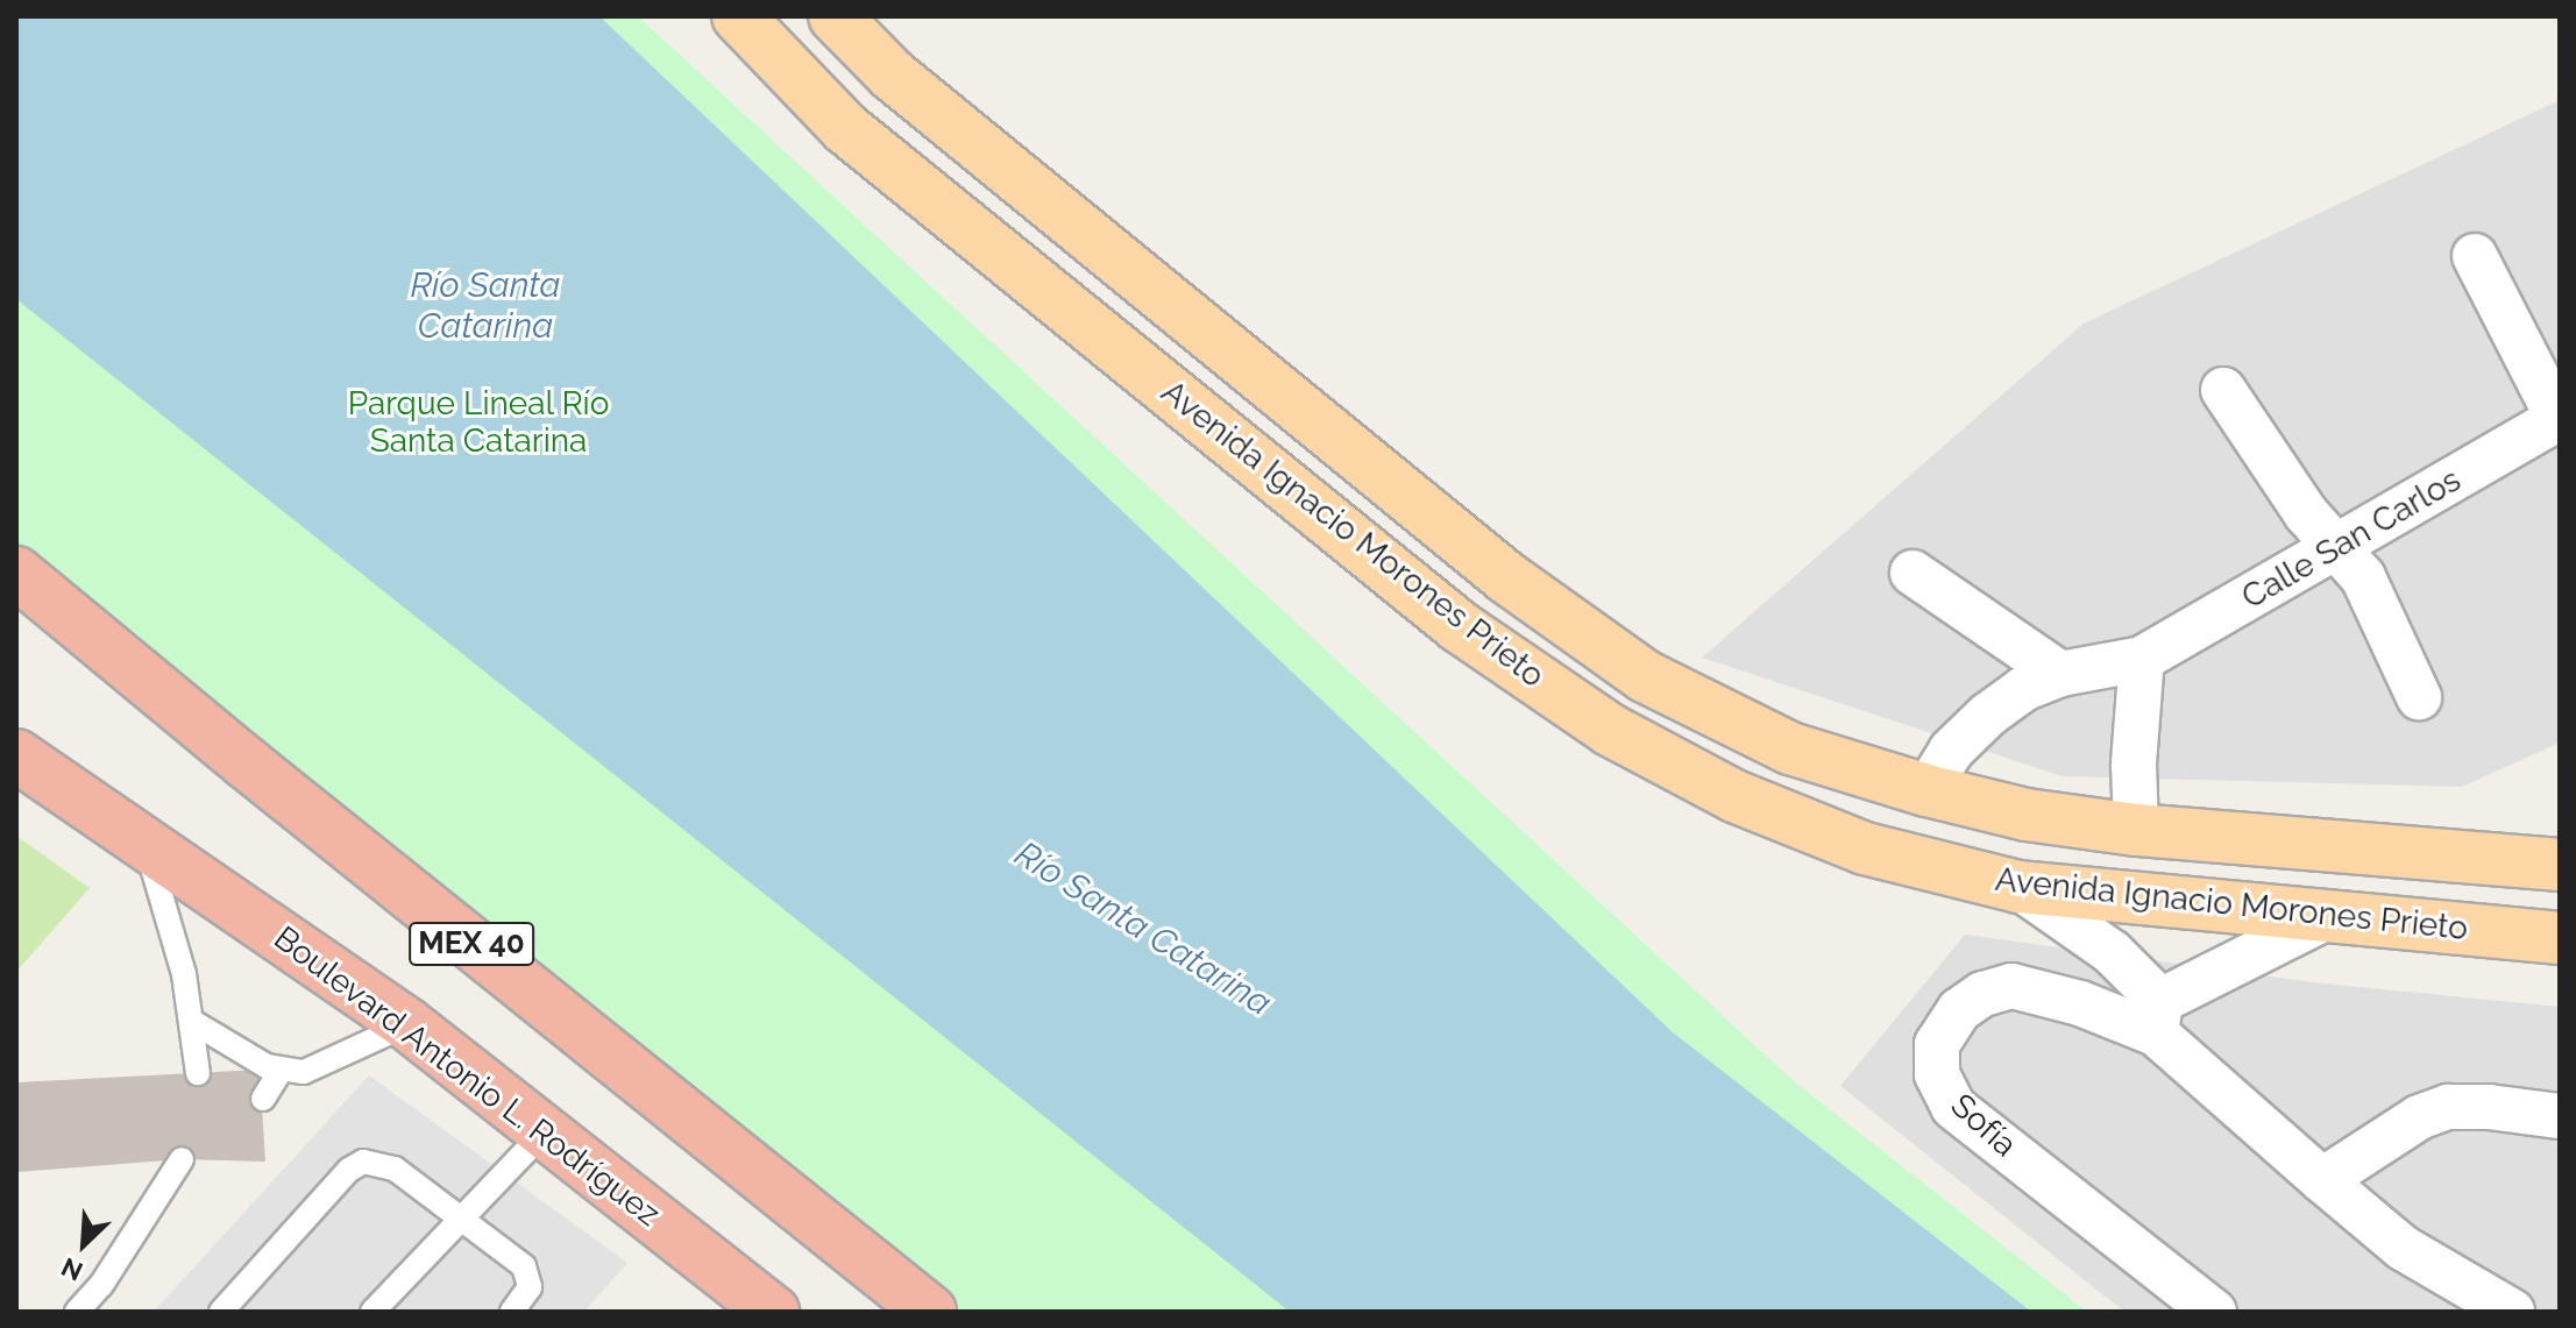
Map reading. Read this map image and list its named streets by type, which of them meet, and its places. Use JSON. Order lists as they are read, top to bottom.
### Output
{
  "streets": {
    "highway": ["MEX 40", "Boulevard Antonio L. Rodríguez"],
    "main road": ["Avenida Ignacio Morones Prieto"],
    "street": ["Calle San Carlos", "Sofía"]
  },
  "crossings": [
    ["Avenida Ignacio Morones Prieto", "Calle San Carlos"]
  ],
  "water": ["Río Santa Catarina"],
  "parks": ["Parque Lineal Río Santa Catarina"],
  "north": "bottom left"
}
